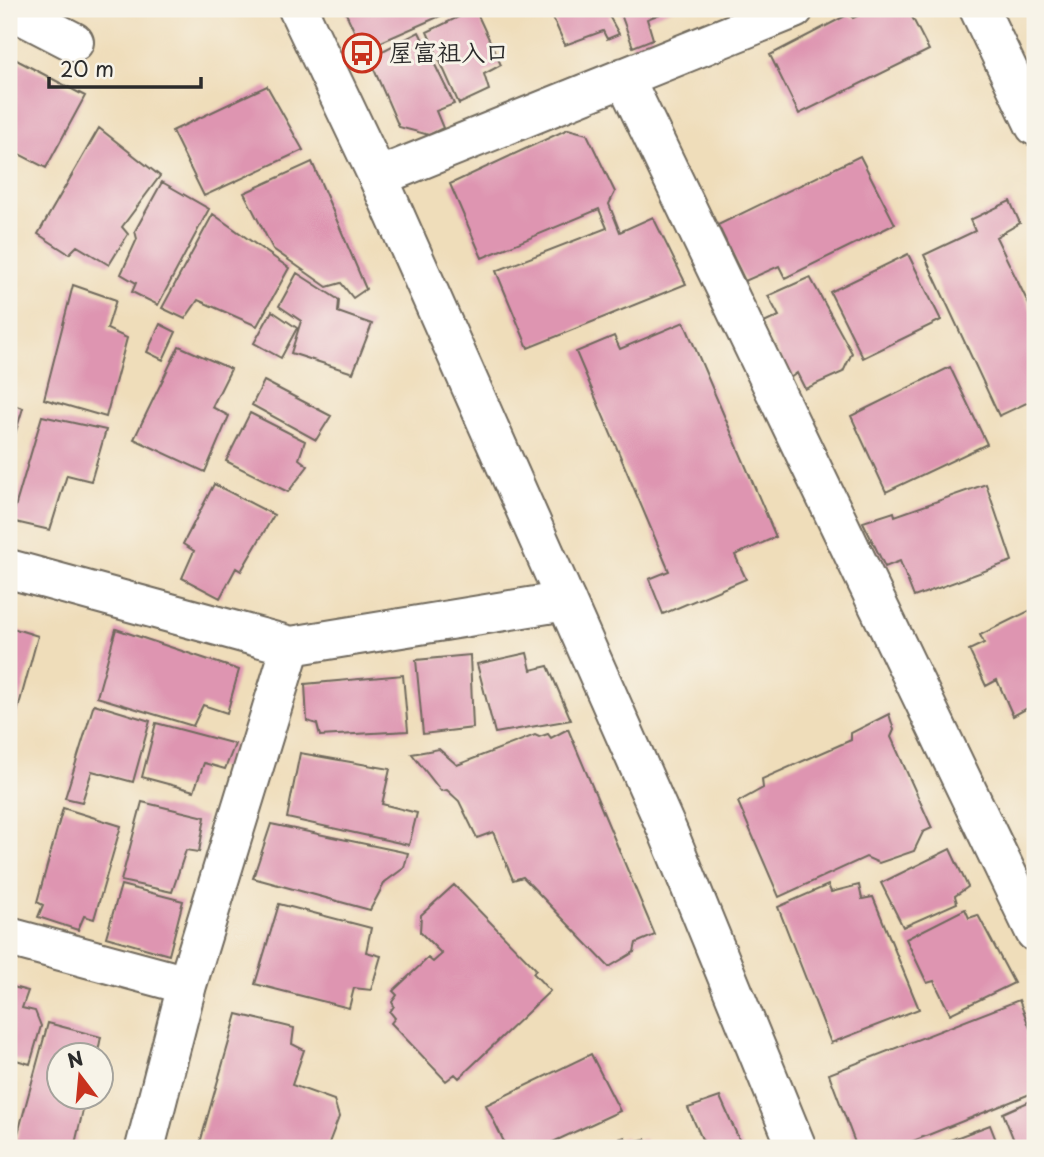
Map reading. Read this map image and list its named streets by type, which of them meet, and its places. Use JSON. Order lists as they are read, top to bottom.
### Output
{
  "places": {
    "bus stop": ["屋富祖入口"]
  },
  "scale_bar": "20 m",
  "north": "top"
}
